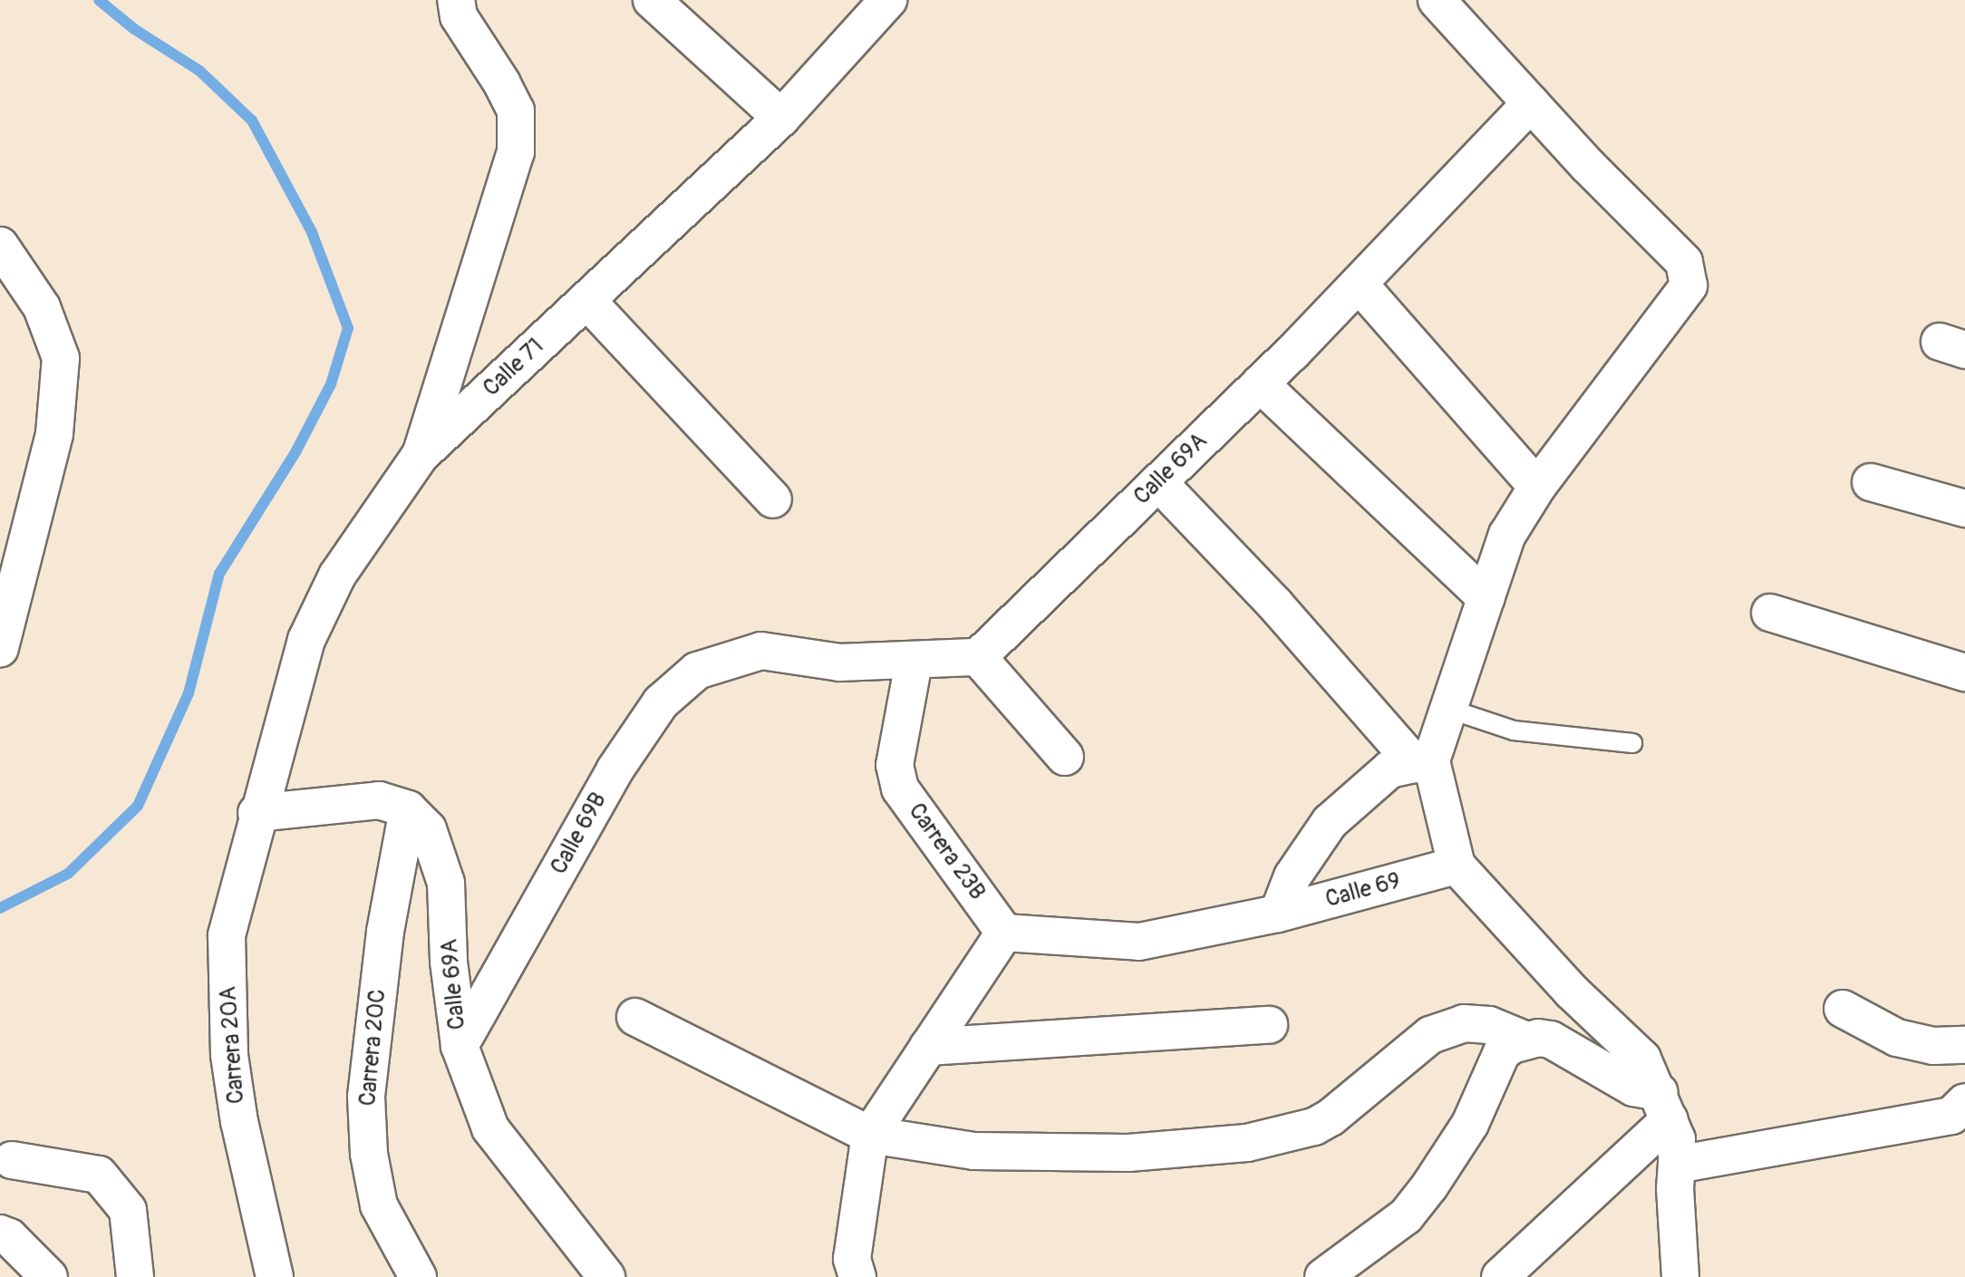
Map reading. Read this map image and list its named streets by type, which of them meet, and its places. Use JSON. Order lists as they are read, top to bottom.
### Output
{
  "streets": {
    "street": [
      "Calle 71",
      "Calle 69A",
      "Calle 69B",
      "Carrera 23B",
      "Calle 69",
      "Carrera 20A",
      "Carrera 20C"
    ]
  },
  "crossings": [
    ["Calle 71", "Carrera 20A"],
    ["Calle 69A", "Calle 69B"],
    ["Calle 69A", "Carrera 20C"],
    ["Calle 69B", "Carrera 23B"],
    ["Carrera 23B", "Calle 69"]
  ]
}
